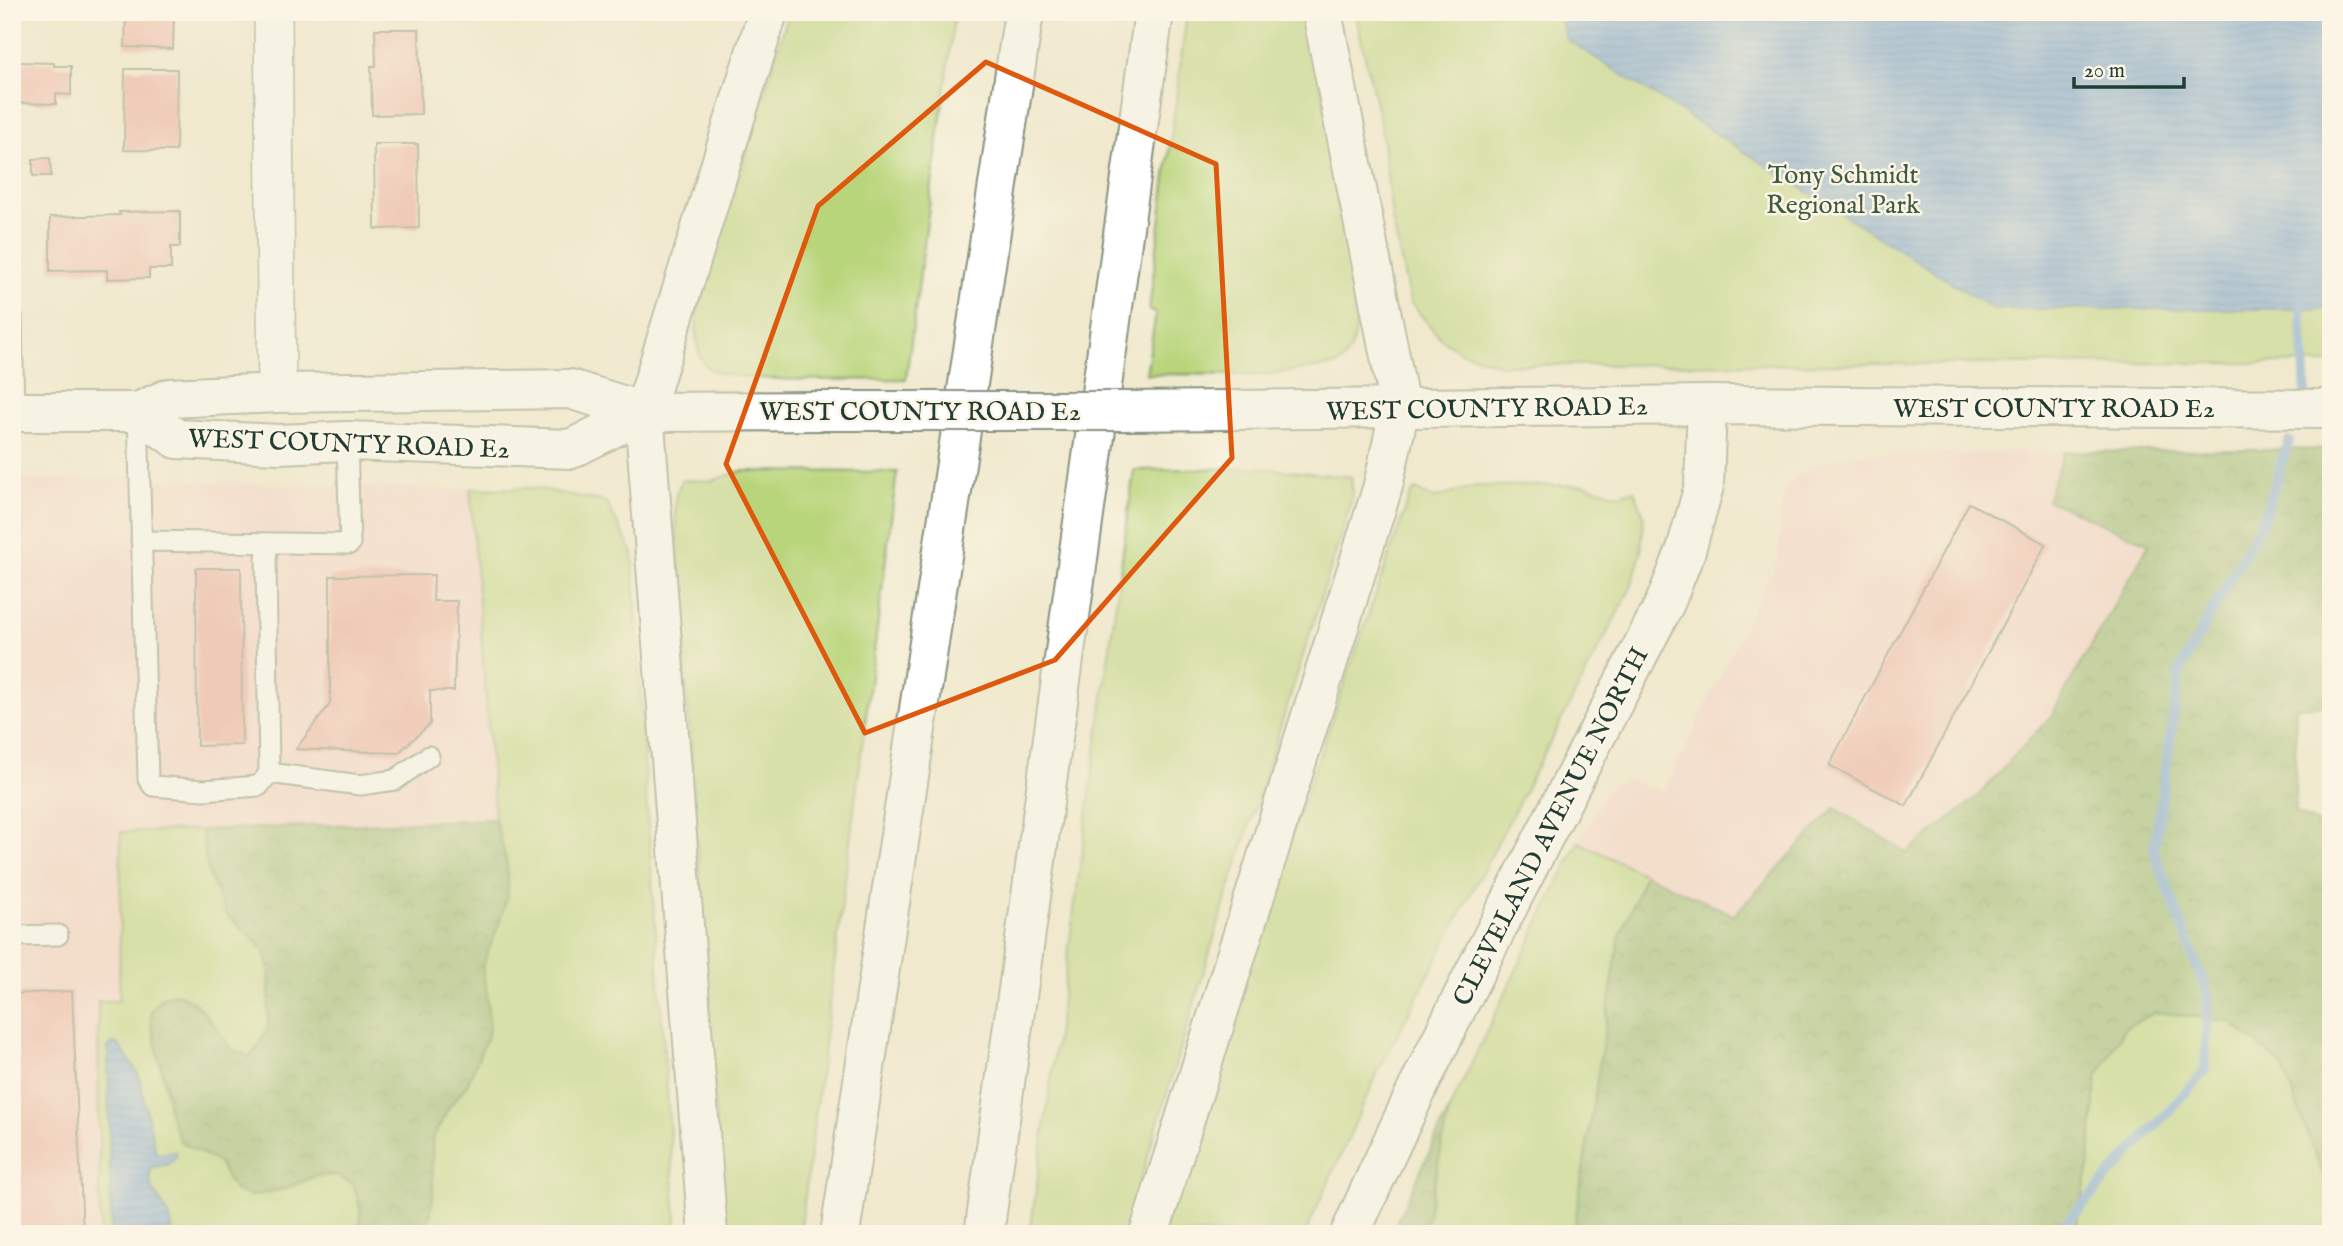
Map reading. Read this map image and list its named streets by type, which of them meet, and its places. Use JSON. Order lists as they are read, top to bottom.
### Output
{
  "streets": {
    "main road": ["WEST COUNTY ROAD E2", "CLEVELAND AVENUE NORTH"]
  },
  "crossings": [
    ["WEST COUNTY ROAD E2", "CLEVELAND AVENUE NORTH"]
  ],
  "parks": ["Tony Schmidt Regional Park"],
  "scale_bar": "20 m"
}
